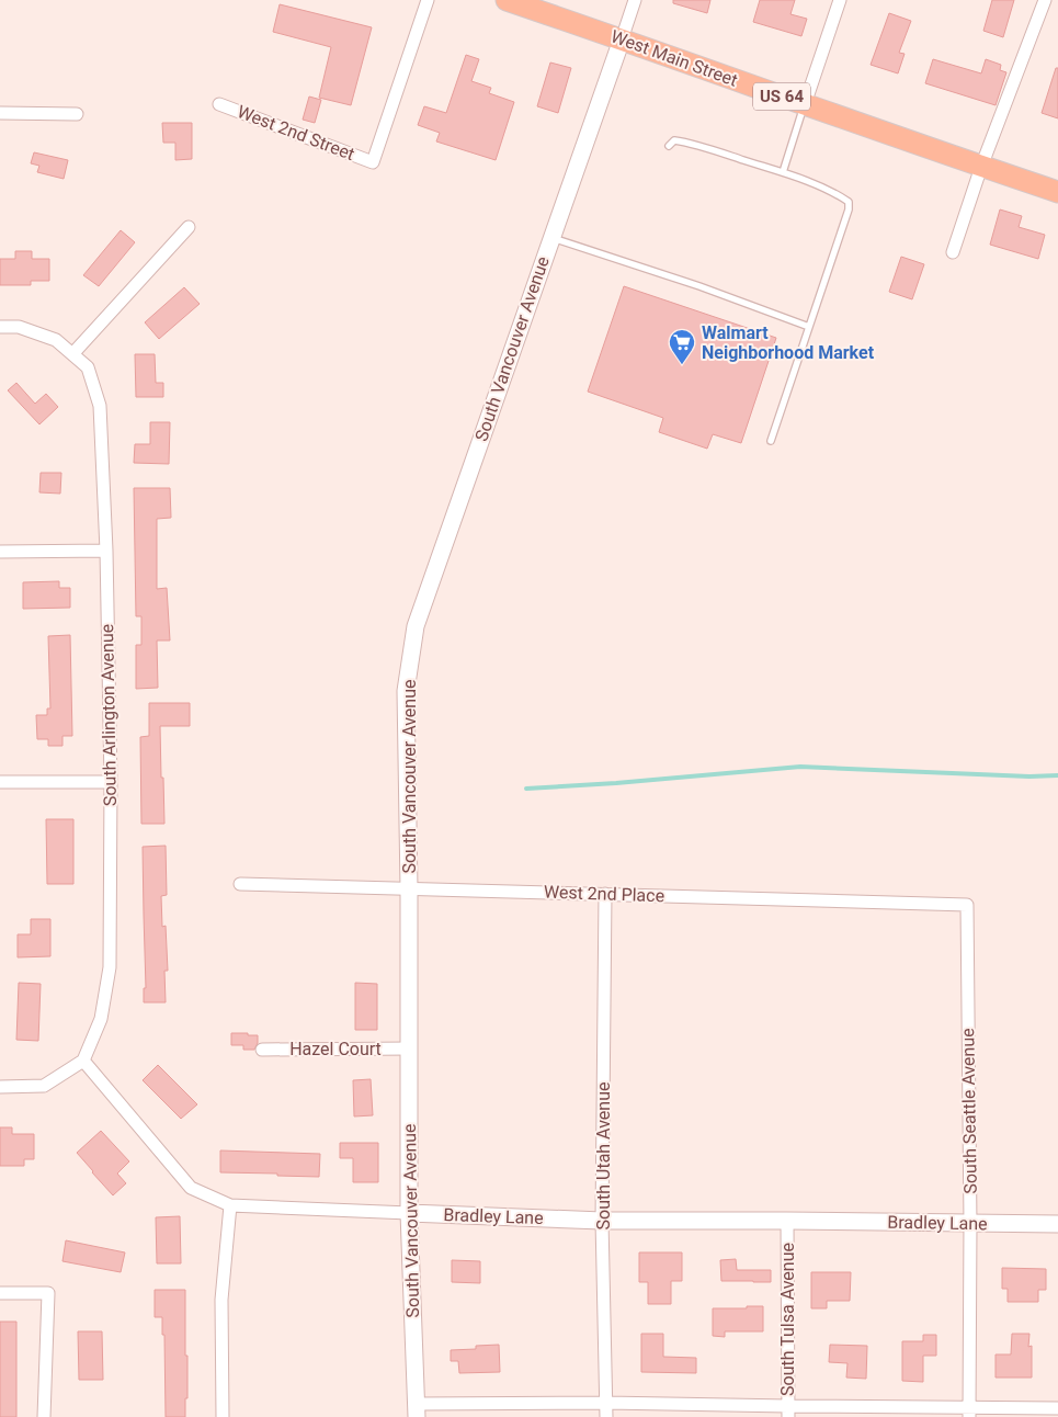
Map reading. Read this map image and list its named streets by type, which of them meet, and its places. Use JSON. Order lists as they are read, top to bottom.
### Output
{
  "streets": {
    "main road": ["West Main Street", "US 64"],
    "street": [
      "West 2nd Street",
      "South Vancouver Avenue",
      "South Arlington Avenue",
      "West 2nd Place",
      "Hazel Court",
      "South Seattle Avenue",
      "South Utah Avenue",
      "Bradley Lane",
      "South Tulsa Avenue"
    ]
  },
  "crossings": [
    ["West Main Street", "South Vancouver Avenue"],
    ["South Vancouver Avenue", "West 2nd Place"],
    ["South Vancouver Avenue", "Hazel Court"],
    ["South Vancouver Avenue", "Bradley Lane"],
    ["South Arlington Avenue", "Bradley Lane"],
    ["West 2nd Place", "South Seattle Avenue"],
    ["West 2nd Place", "South Utah Avenue"],
    ["South Seattle Avenue", "Bradley Lane"],
    ["South Utah Avenue", "Bradley Lane"],
    ["Bradley Lane", "South Tulsa Avenue"]
  ],
  "places": {
    "supermarket": ["Walmart Neighborhood Market"]
  }
}
